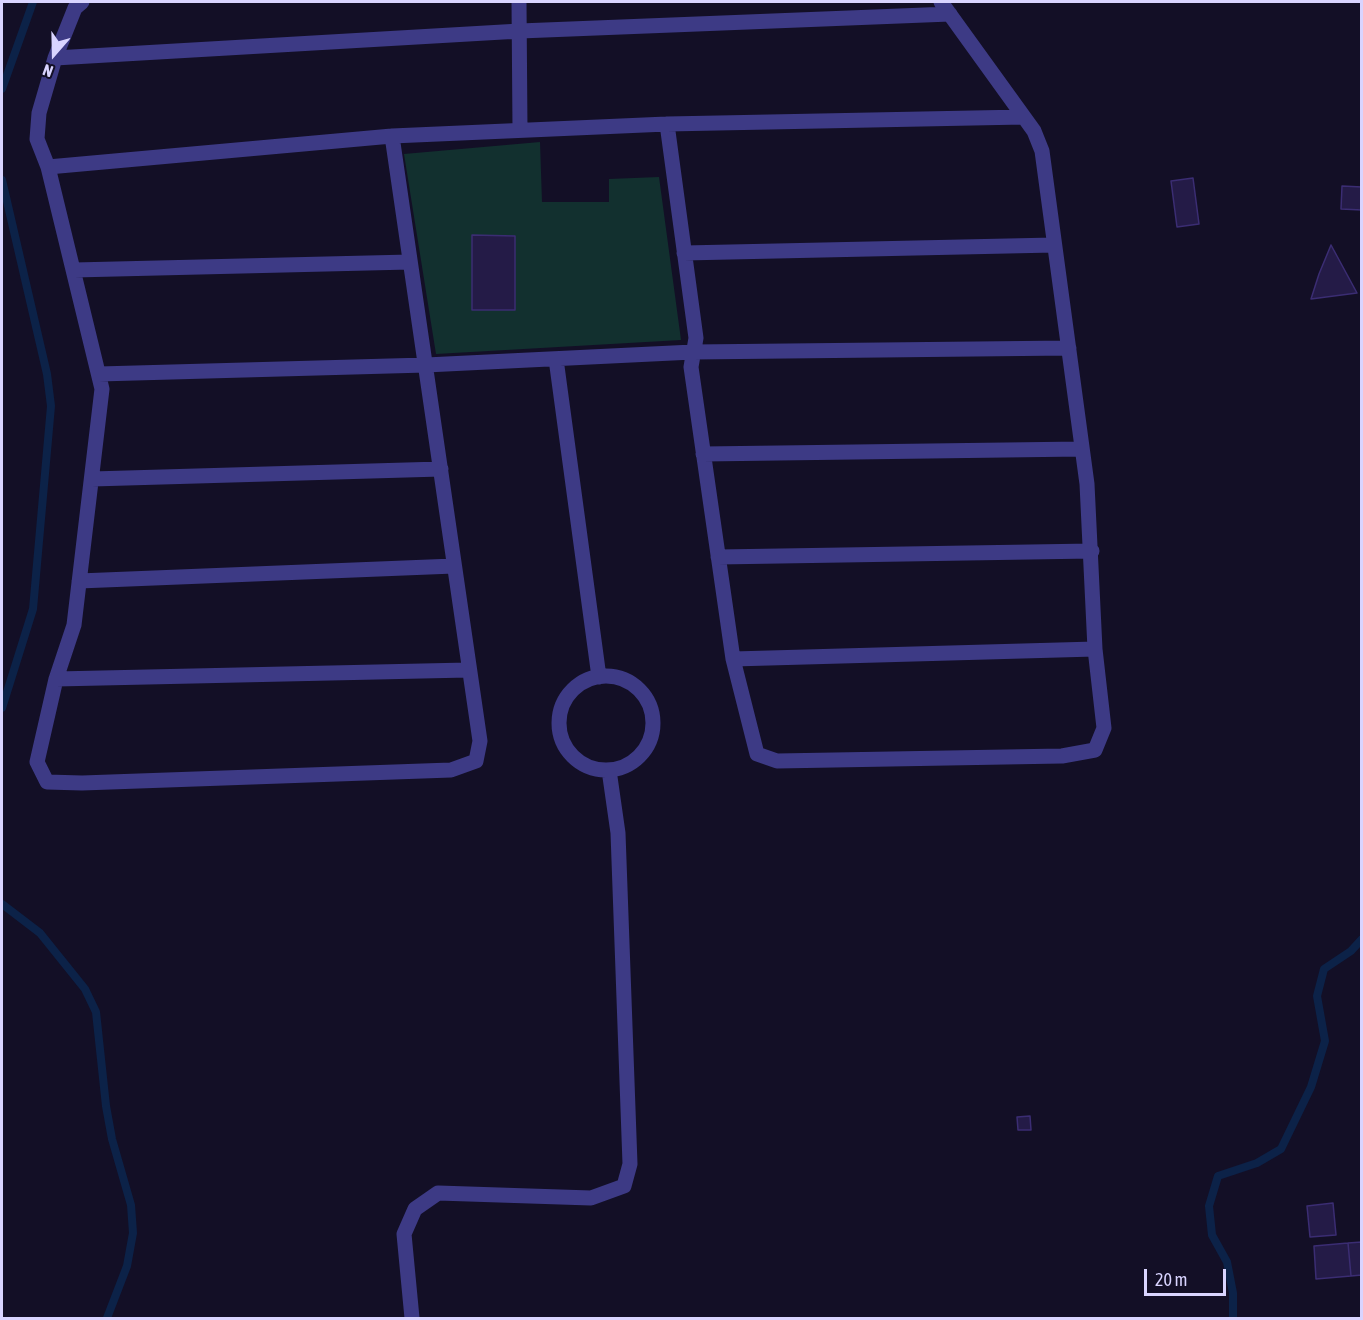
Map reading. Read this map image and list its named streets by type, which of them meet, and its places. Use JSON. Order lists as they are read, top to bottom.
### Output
{
  "scale_bar": "20 m",
  "north": "bottom"
}
